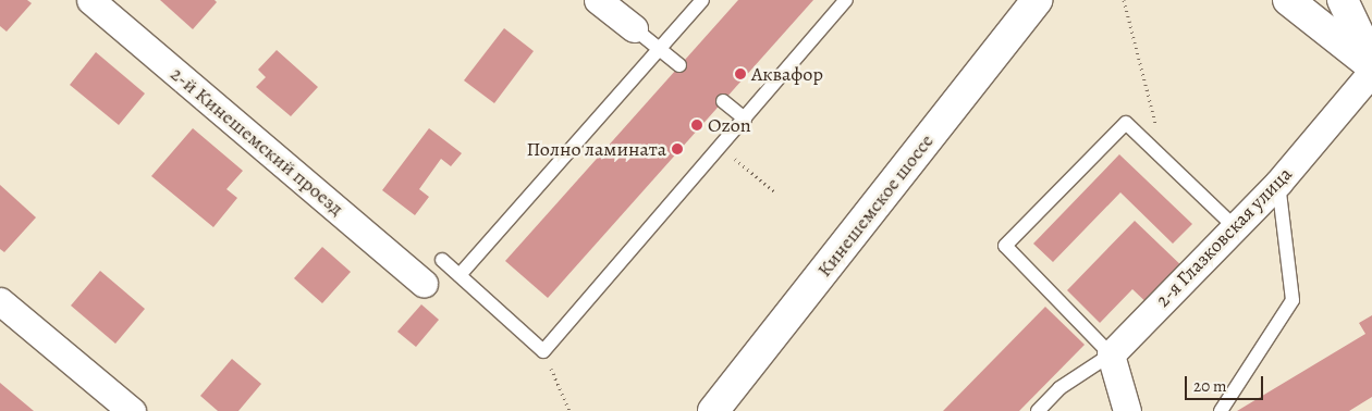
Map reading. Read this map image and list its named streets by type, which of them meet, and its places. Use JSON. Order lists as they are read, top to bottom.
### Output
{
  "streets": {
    "main road": ["Кинешемское шоссе"],
    "street": ["2-й Кинешемский проезд", "2-я Глазковская улица"]
  },
  "places": ["Аквафор", "Ozon", "Полно ламината"],
  "scale_bar": "20 m"
}
